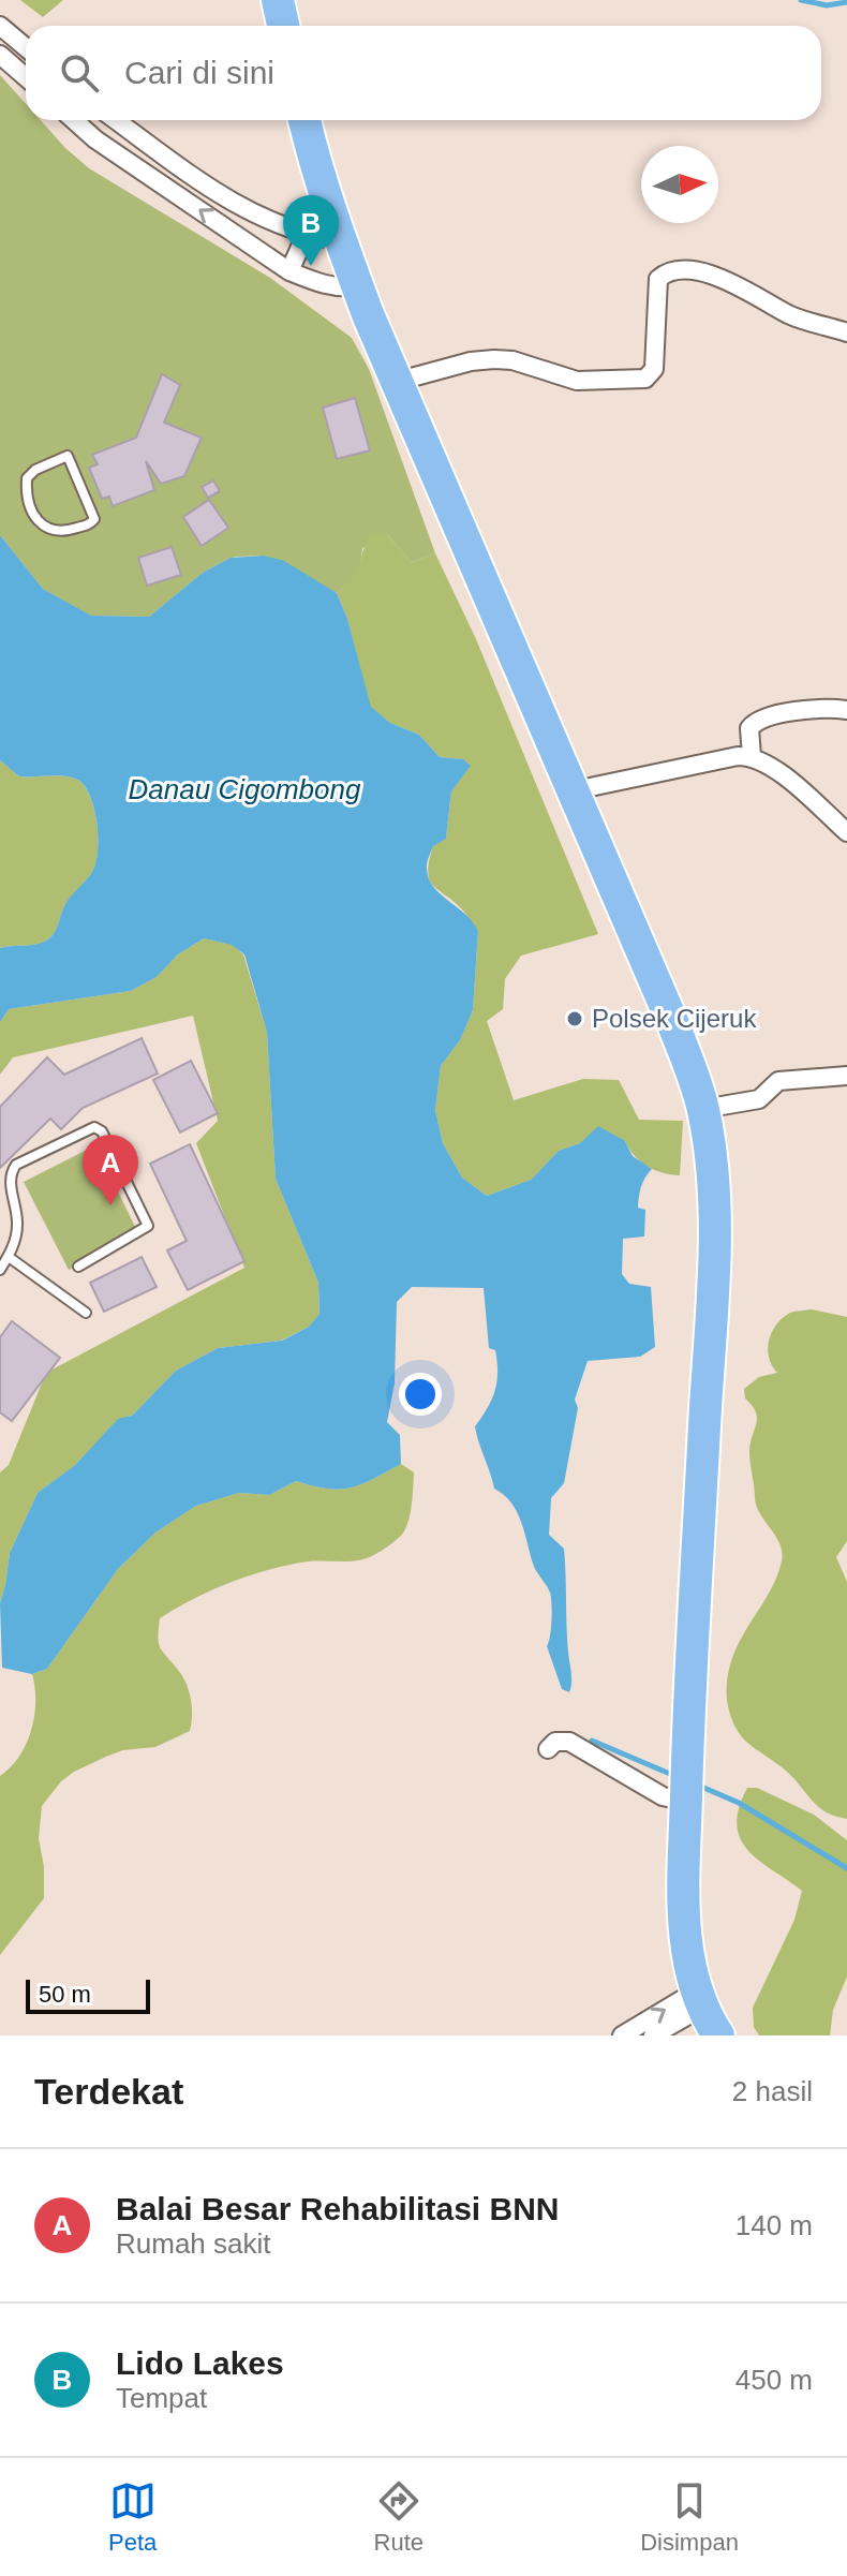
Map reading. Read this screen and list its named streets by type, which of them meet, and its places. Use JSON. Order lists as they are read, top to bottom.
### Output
{
  "water": ["Danau Cigombong"],
  "places": ["Polsek Cijeruk"],
  "scale_bar": "50 m",
  "north": "right",
  "page": {
    "search": "Cari di sini",
    "pins": ["B", "A"],
    "scale": "50 m",
    "heading": ["Terdekat", "2 hasil"],
    "list": [
      {
        "mark": "A",
        "name": "Balai Besar Rehabilitasi BNN",
        "note": "Rumah sakit",
        "value": "140 m"
      },
      {
        "mark": "B",
        "name": "Lido Lakes",
        "note": "Tempat",
        "value": "450 m"
      }
    ],
    "nav": ["Peta", "Rute", "Disimpan"]
  }
}
